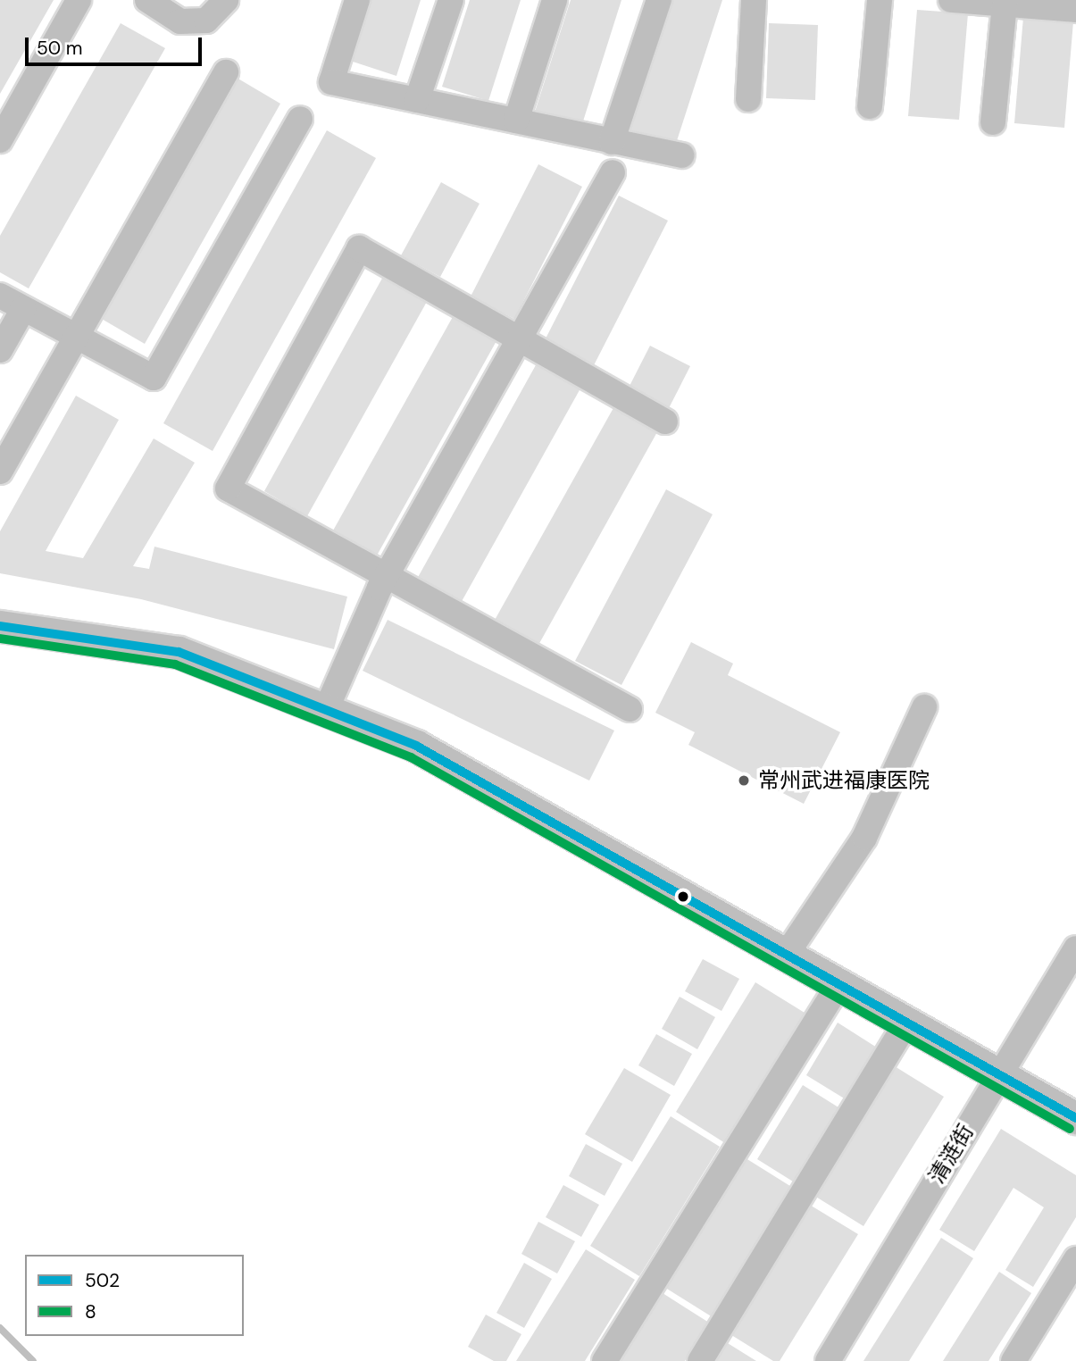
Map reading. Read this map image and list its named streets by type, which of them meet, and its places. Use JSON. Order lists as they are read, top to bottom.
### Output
{
  "streets": {
    "street": ["清涟街"]
  },
  "places": ["常州武进福康医院"],
  "lines": ["transit line 502", "transit line 8"],
  "legend": ["502", "8"],
  "scale_bar": "50 m"
}
